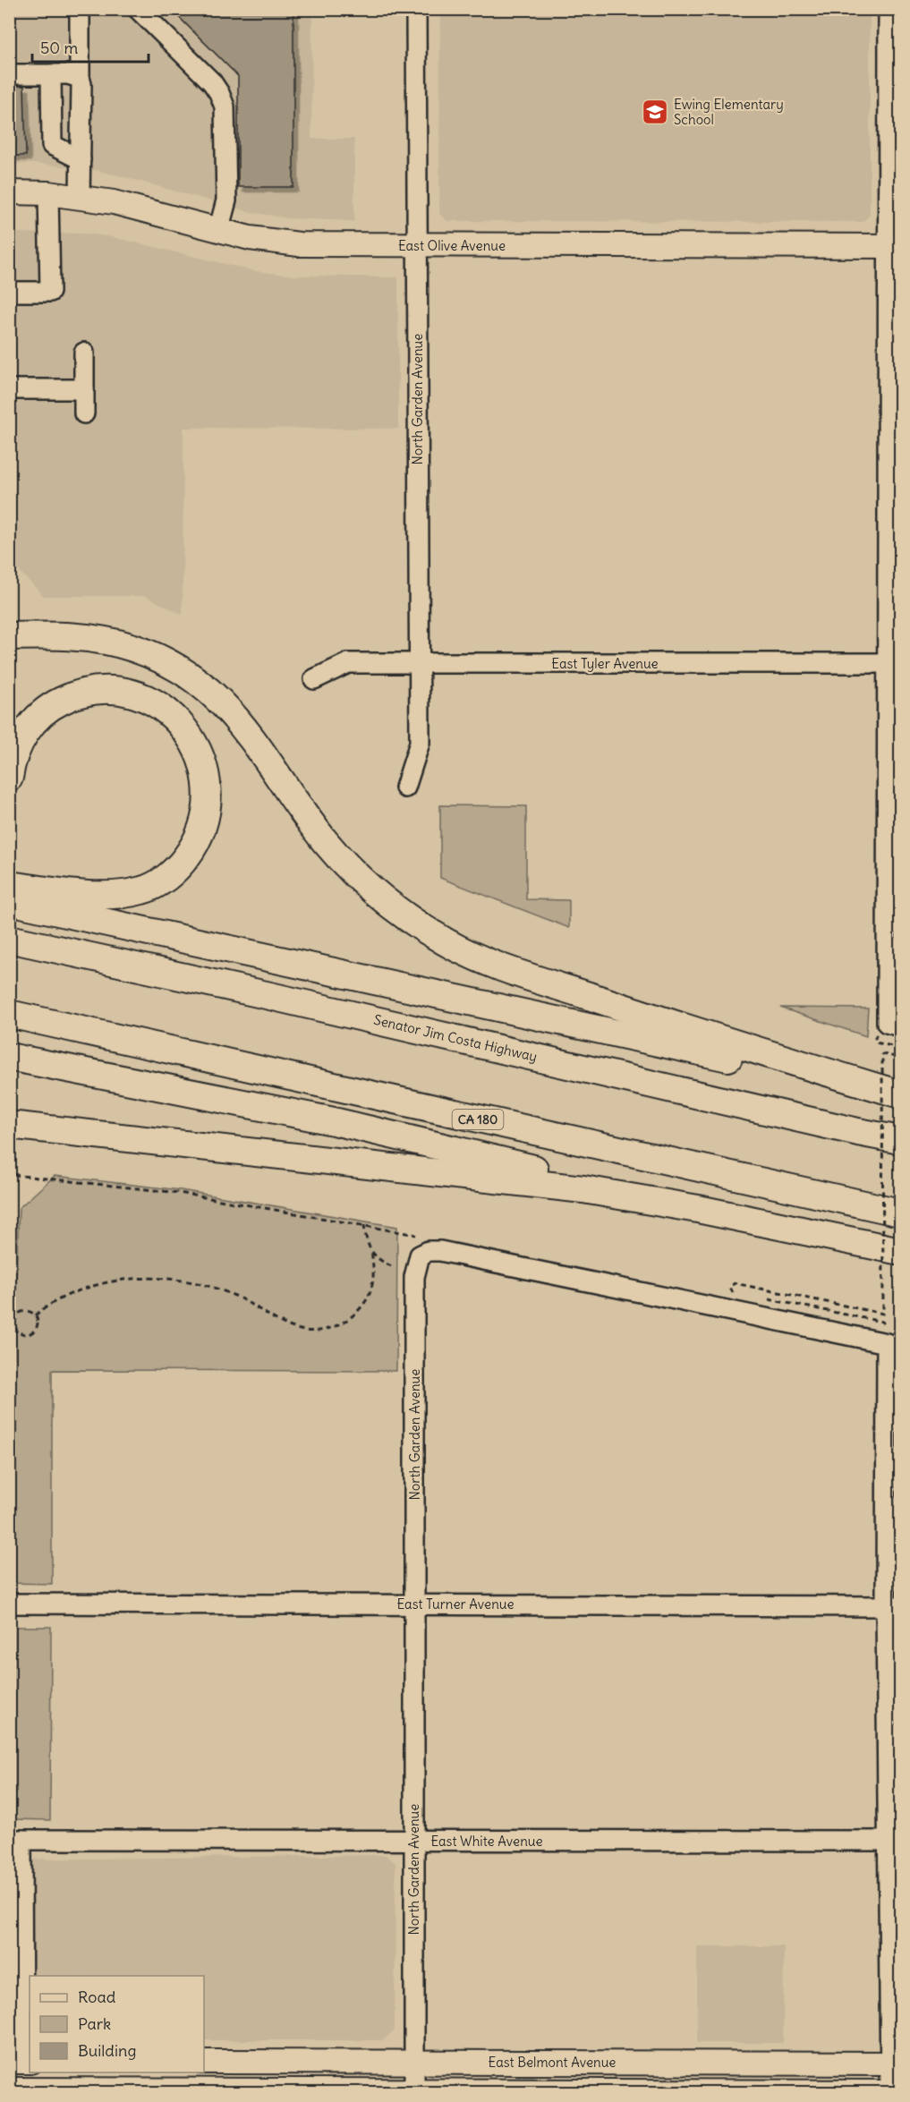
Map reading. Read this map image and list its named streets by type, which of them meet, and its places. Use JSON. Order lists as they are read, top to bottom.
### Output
{
  "streets": {
    "highway": ["Senator Jim Costa Highway", "CA 180"],
    "main road": ["East Olive Avenue", "East Belmont Avenue"],
    "street": [
      "North Garden Avenue",
      "East Tyler Avenue",
      "East Turner Avenue",
      "East White Avenue"
    ]
  },
  "crossings": [
    ["East Olive Avenue", "North Garden Avenue"],
    ["North Garden Avenue", "East Tyler Avenue"],
    ["North Garden Avenue", "East Turner Avenue"],
    ["North Garden Avenue", "East White Avenue"],
    ["North Garden Avenue", "East Belmont Avenue"]
  ],
  "places": {
    "school or university": ["Ewing Elementary School"]
  },
  "legend": ["Road", "Park", "Building"],
  "scale_bar": "50 m"
}
